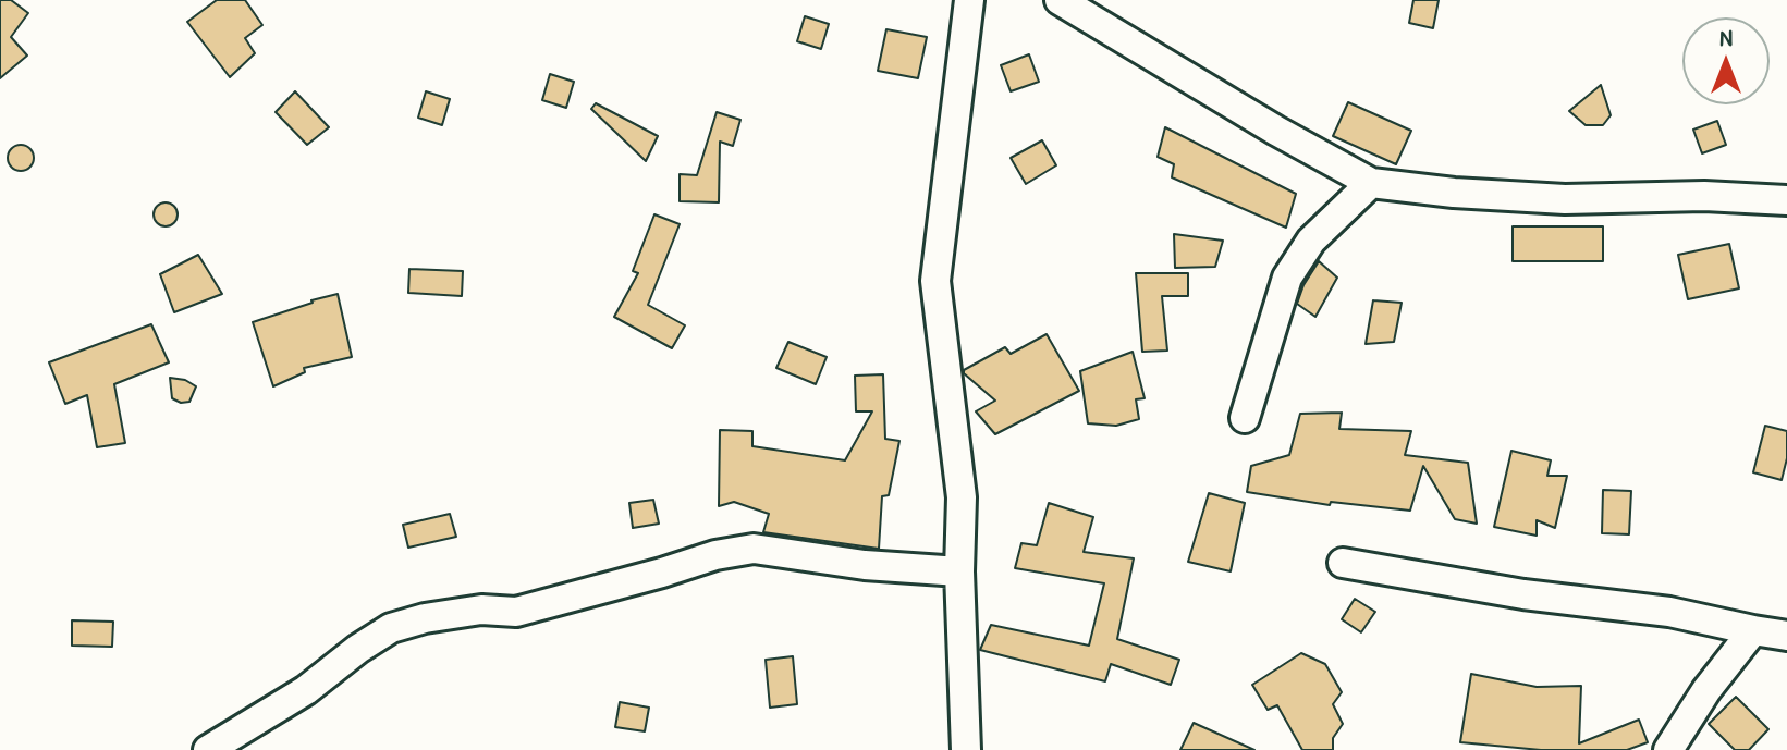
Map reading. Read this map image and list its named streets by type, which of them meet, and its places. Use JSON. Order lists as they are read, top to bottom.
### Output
{
  "north": "top"
}
